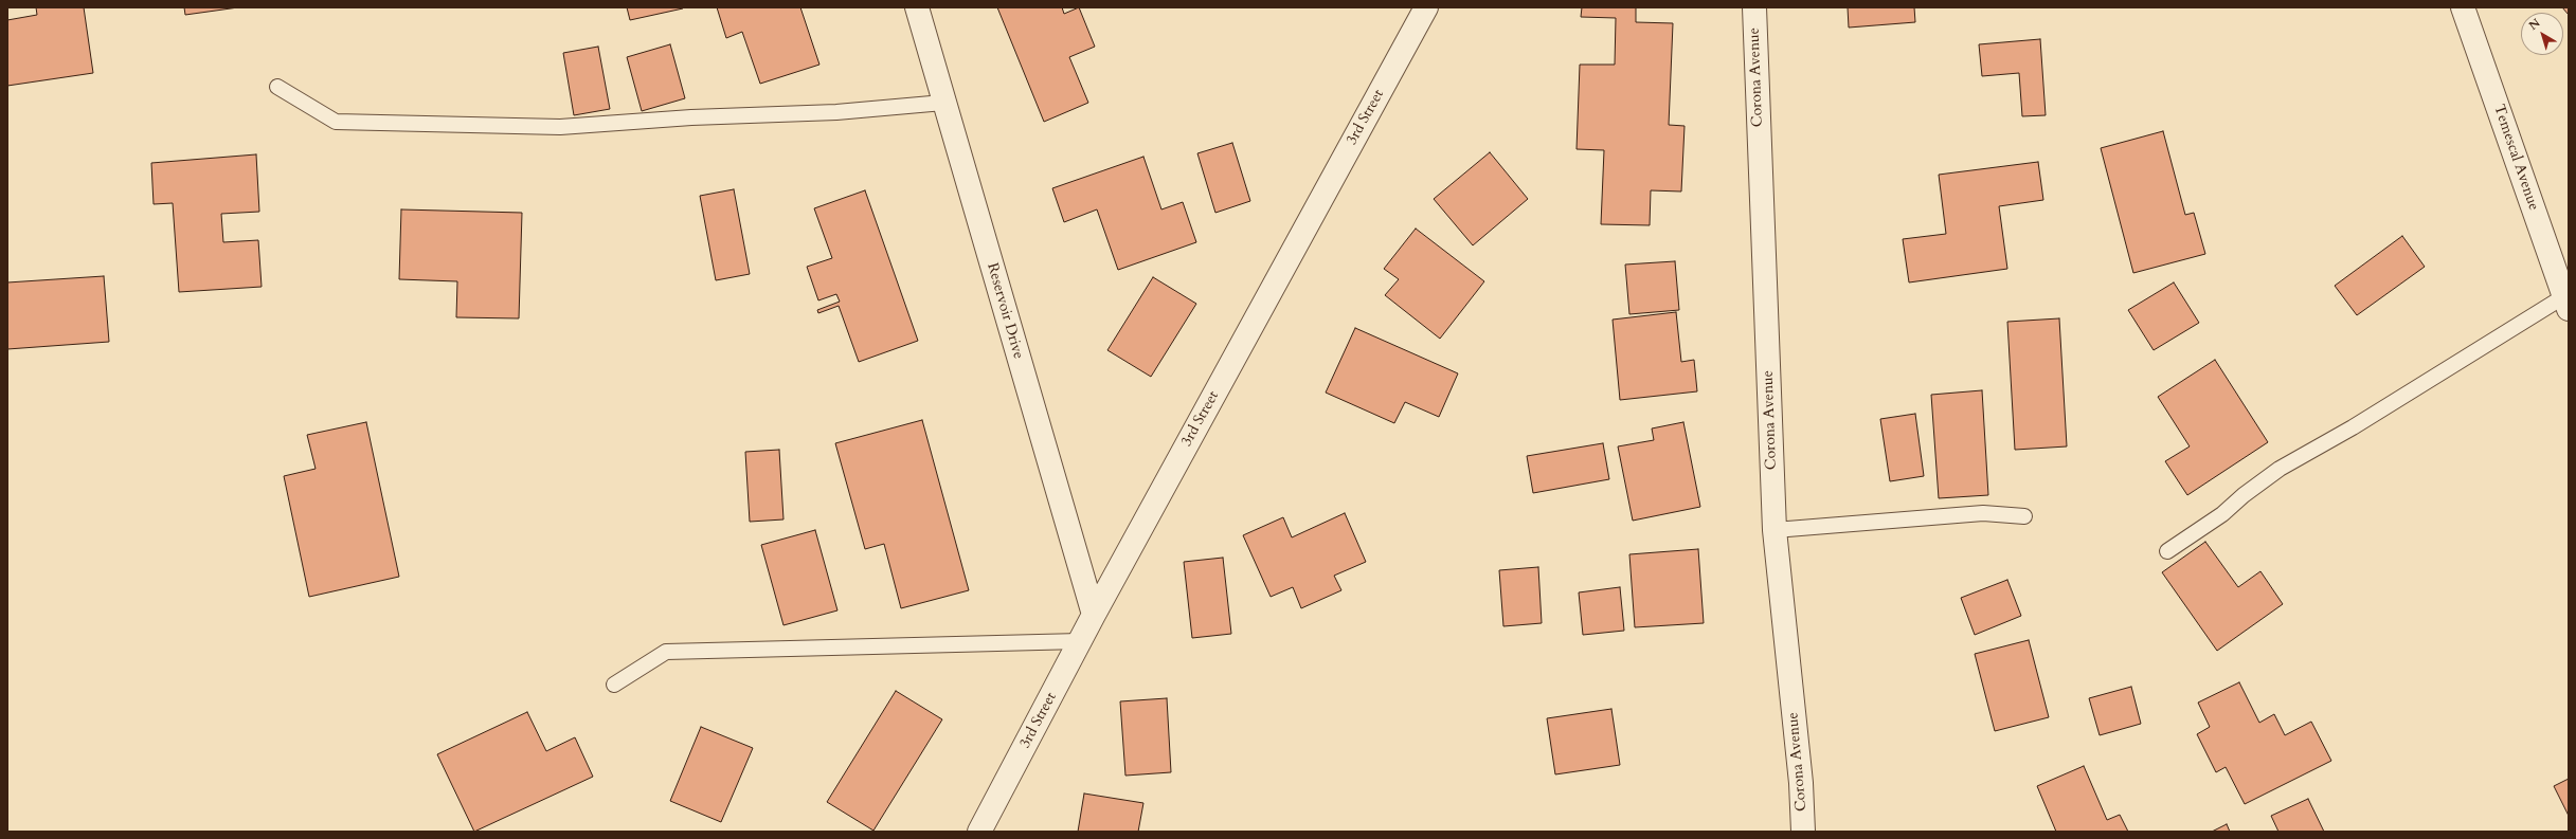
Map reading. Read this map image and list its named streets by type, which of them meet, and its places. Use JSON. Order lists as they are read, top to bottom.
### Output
{
  "streets": {
    "street": [
      "Corona Avenue",
      "3rd Street",
      "Temescal Avenue",
      "Reservoir Drive"
    ]
  },
  "crossings": [
    ["3rd Street", "Reservoir Drive"]
  ],
  "north": "top left"
}
